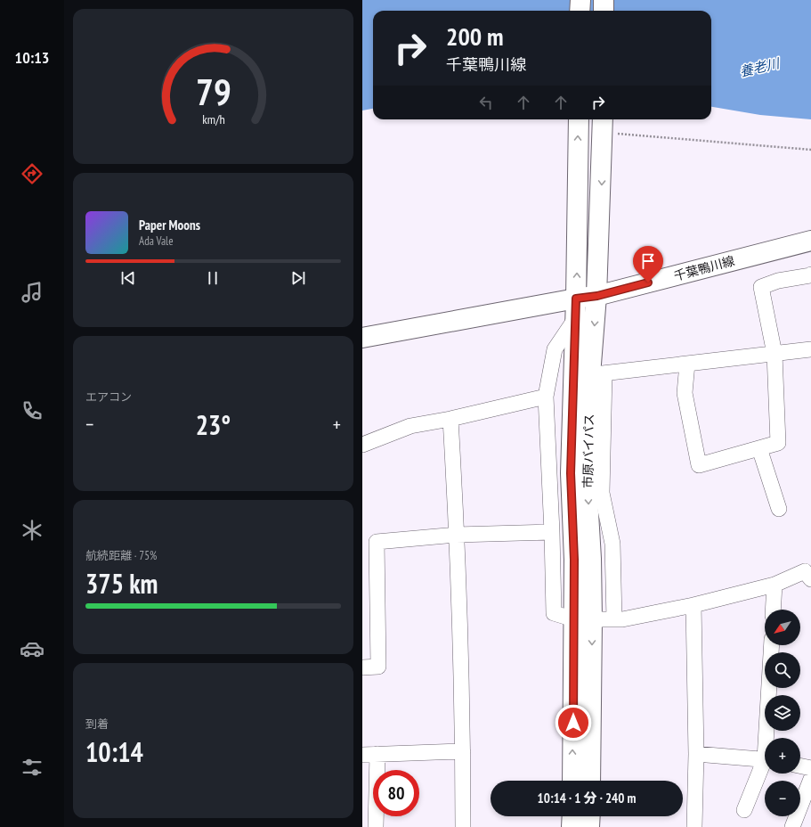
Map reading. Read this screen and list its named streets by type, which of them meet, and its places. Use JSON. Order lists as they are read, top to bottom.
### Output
{
  "streets": {
    "main road": ["千葉鴨川線", "市原バイパス"]
  },
  "crossings": [
    ["千葉鴨川線", "市原バイパス"]
  ],
  "water": ["養老川"],
  "north": "bottom left",
  "page": {
    "tabs": "10:13",
    "turn": ["200 m", "千葉鴨川線"],
    "song": ["Paper Moons", "Ada Vale"],
    "tile": [
      "エアコン",
      ["航続距離 · 75%", "375 km"],
      ["到着", "10:14"]
    ],
    "heat": ["−", "23°", "+"],
    "map_buttons": ["+", "−"],
    "limit": "80",
    "trip": "10:14 · 1 分 · 240 m",
    "gauge": ["79", "km/h"]
  }
}
